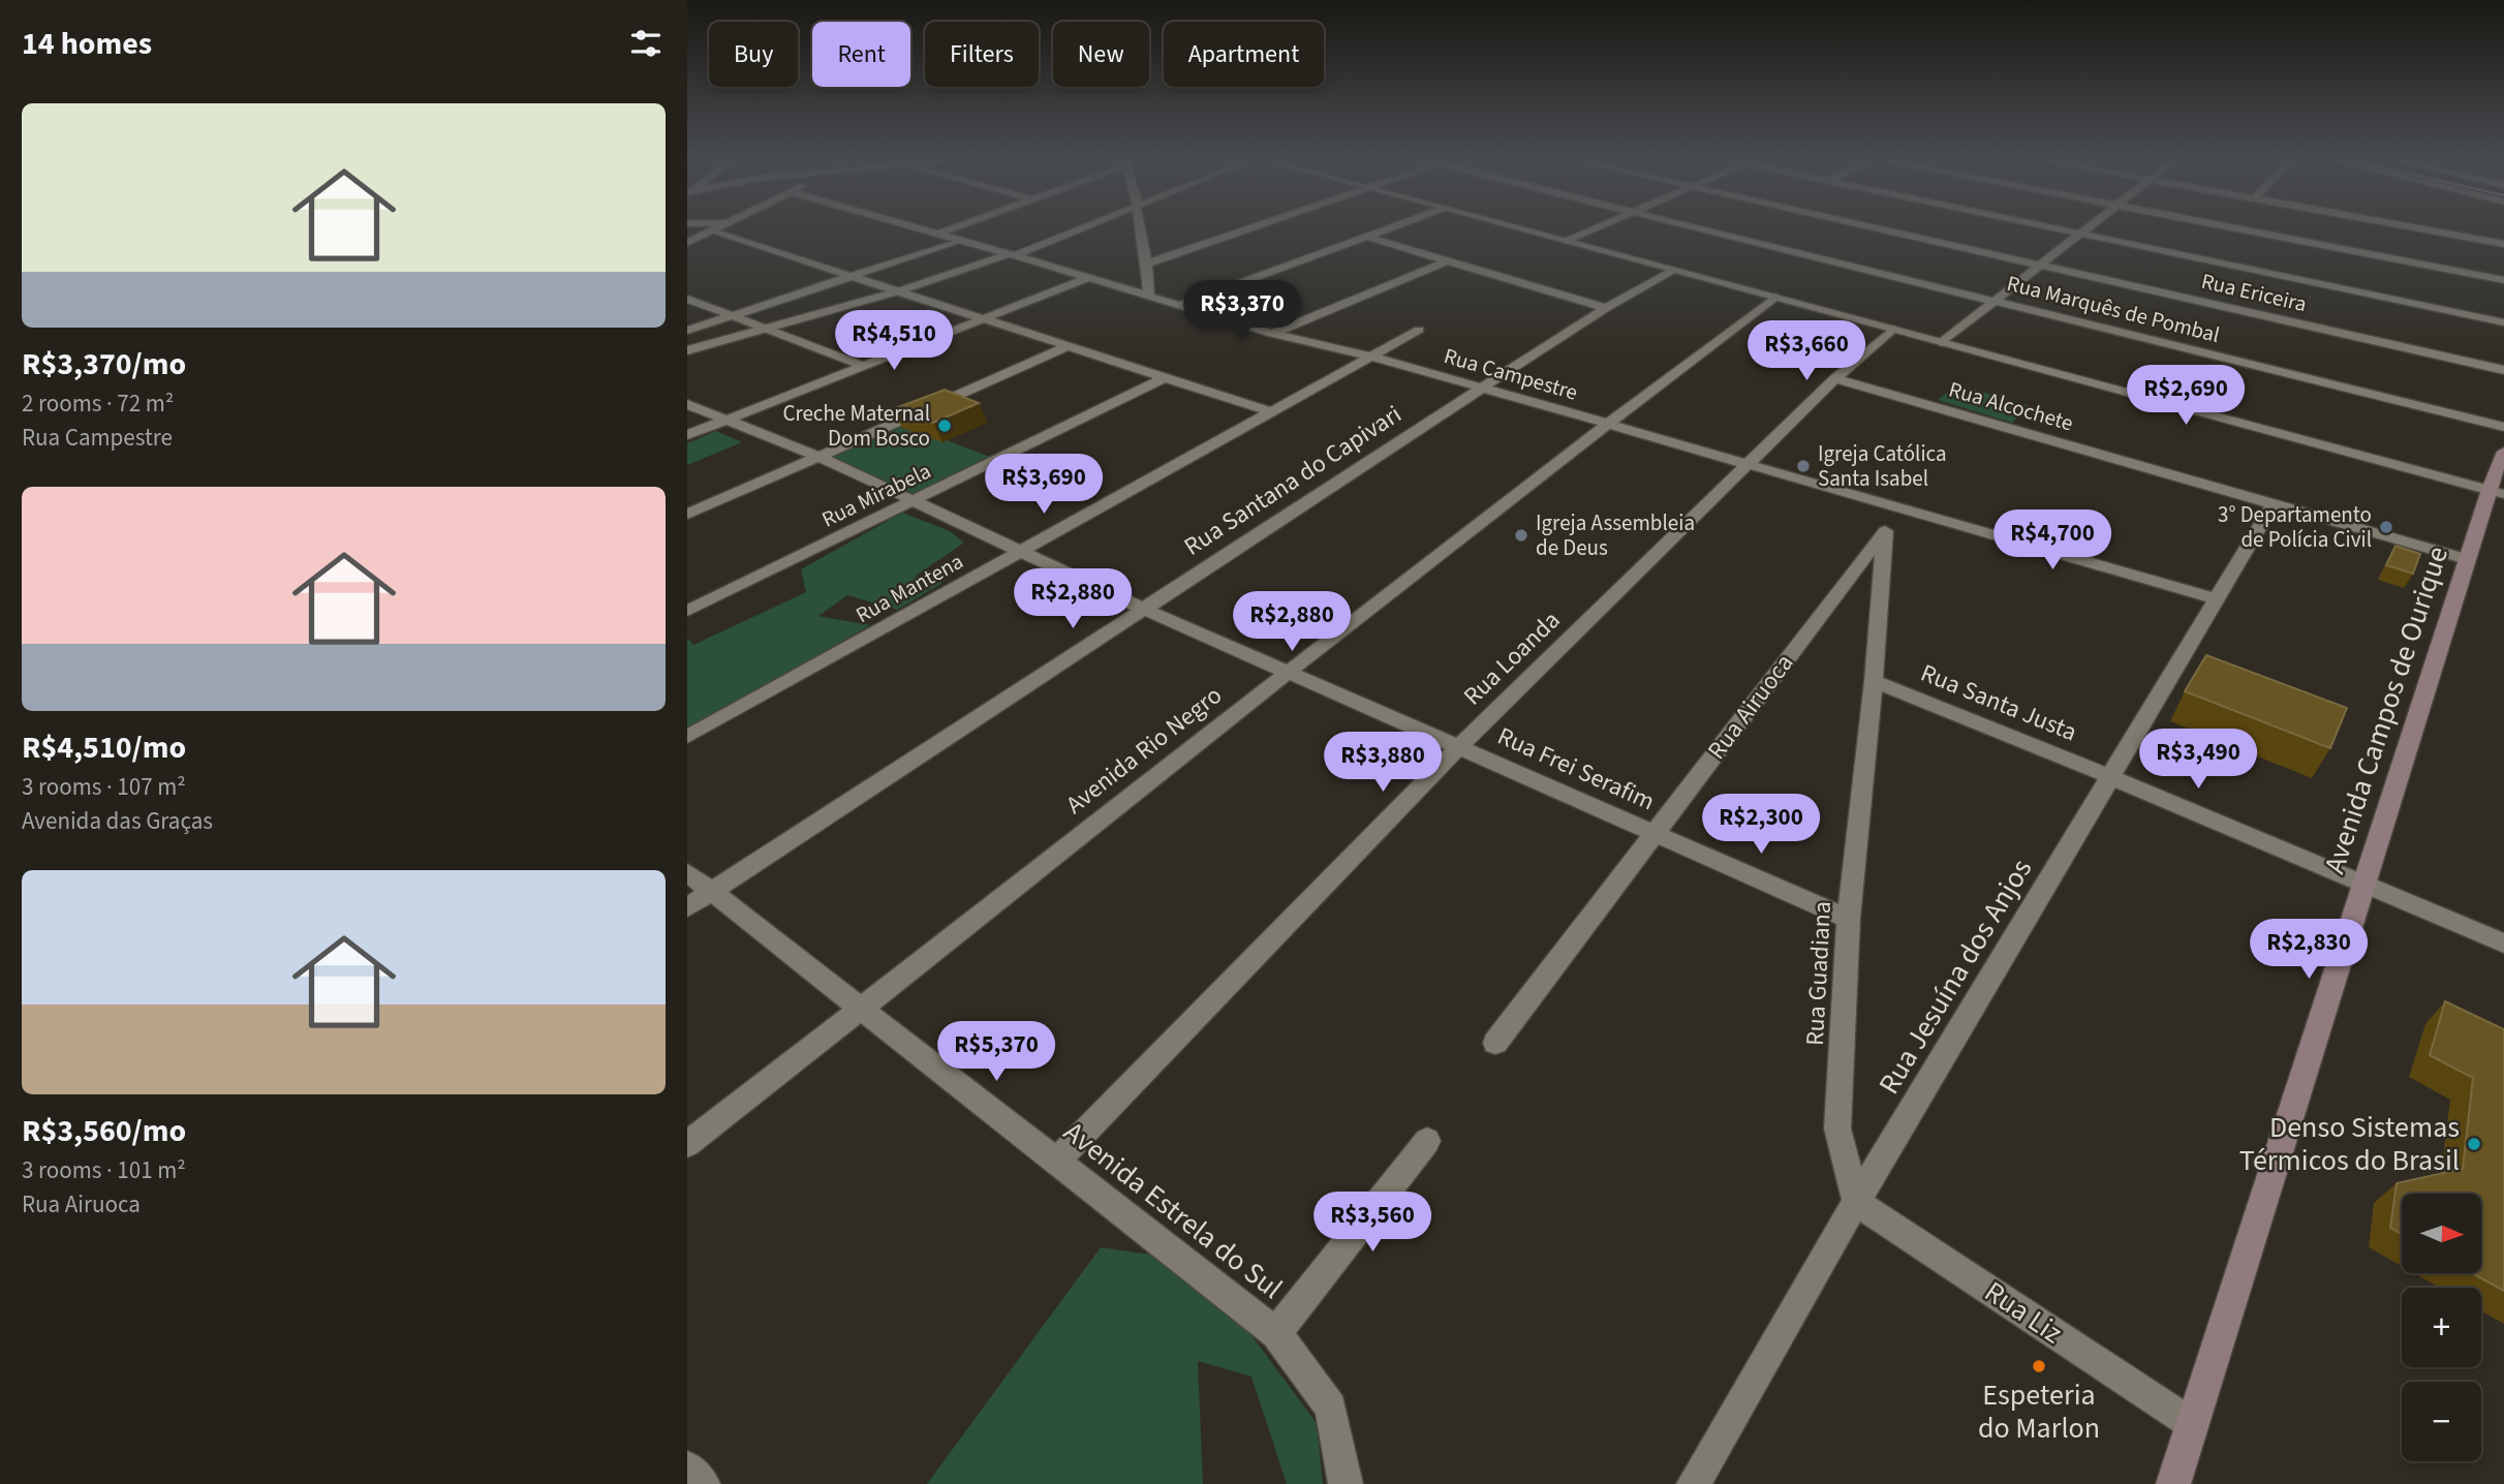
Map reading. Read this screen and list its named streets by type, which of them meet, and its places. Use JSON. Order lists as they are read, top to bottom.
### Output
{
  "streets": {
    "main road": ["Avenida Campos de Ourique"],
    "street": [
      "Rua Ericeira",
      "Rua Marquês de Pombal",
      "Rua Campestre",
      "Rua Alcochete",
      "Rua Santana do Capivari",
      "Rua Mirabela",
      "Rua Mantena",
      "Rua Loanda",
      "Rua Santa Justa",
      "Rua Airuoca",
      "Avenida Rio Negro",
      "Rua Frei Serafim",
      "Rua Guadiana",
      "Rua Jesuína dos Anjos",
      "Avenida Estrela do Sul",
      "Rua Liz"
    ]
  },
  "crossings": [
    ["Rua Campestre", "Rua Santana do Capivari"],
    ["Rua Campestre", "Rua Mantena"],
    ["Rua Campestre", "Rua Loanda"],
    ["Rua Campestre", "Rua Airuoca"],
    ["Rua Campestre", "Avenida Rio Negro"],
    ["Rua Campestre", "Rua Jesuína dos Anjos"],
    ["Rua Alcochete", "Rua Loanda"],
    ["Rua Alcochete", "Avenida Campos de Ourique"],
    ["Rua Alcochete", "Rua Jesuína dos Anjos"],
    ["Rua Santana do Capivari", "Rua Frei Serafim"],
    ["Rua Santana do Capivari", "Avenida Estrela do Sul"],
    ["Rua Mirabela", "Rua Frei Serafim"],
    ["Rua Mantena", "Rua Frei Serafim"],
    ["Rua Loanda", "Rua Frei Serafim"],
    ["Rua Loanda", "Avenida Estrela do Sul"],
    ["Rua Santa Justa", "Avenida Campos de Ourique"],
    ["Rua Santa Justa", "Rua Guadiana"],
    ["Rua Santa Justa", "Rua Jesuína dos Anjos"],
    ["Rua Airuoca", "Rua Frei Serafim"],
    ["Rua Airuoca", "Rua Guadiana"],
    ["Avenida Campos de Ourique", "Rua Liz"],
    ["Avenida Rio Negro", "Rua Frei Serafim"],
    ["Avenida Rio Negro", "Avenida Estrela do Sul"],
    ["Rua Frei Serafim", "Rua Guadiana"],
    ["Rua Guadiana", "Rua Jesuína dos Anjos"],
    ["Rua Guadiana", "Rua Liz"],
    ["Rua Jesuína dos Anjos", "Rua Liz"]
  ],
  "places": [
    "Creche Maternal Dom Bosco",
    "Igreja Católica Santa Isabel",
    "3° Departamento de Polícia Civil",
    "Igreja Assembleia de Deus",
    "Denso Sistemas Térmicos do Brasil",
    "Espeteria do Marlon"
  ],
  "north": "right",
  "page": {
    "heading": "14 homes",
    "chip": [
      "Buy",
      "Rent",
      "Filters",
      "New",
      "Apartment"
    ],
    "list": [
      {
        "name": "R$3,370/mo",
        "note": "2 rooms · 72 m² · Rua Campestre"
      },
      {
        "name": "R$4,510/mo",
        "note": "3 rooms · 107 m² · Avenida das Graças"
      },
      {
        "name": "R$3,560/mo",
        "note": "3 rooms · 101 m² · Rua Airuoca"
      }
    ],
    "price": [
      "R$3,370",
      "R$4,510",
      "R$3,660",
      "R$2,690",
      "R$3,690",
      "R$4,700",
      "R$2,880",
      "R$2,880",
      "R$3,490",
      "R$3,880",
      "R$2,300",
      "R$2,830",
      "R$5,370",
      "R$3,560"
    ],
    "map_buttons": ["+", "−"]
  }
}
